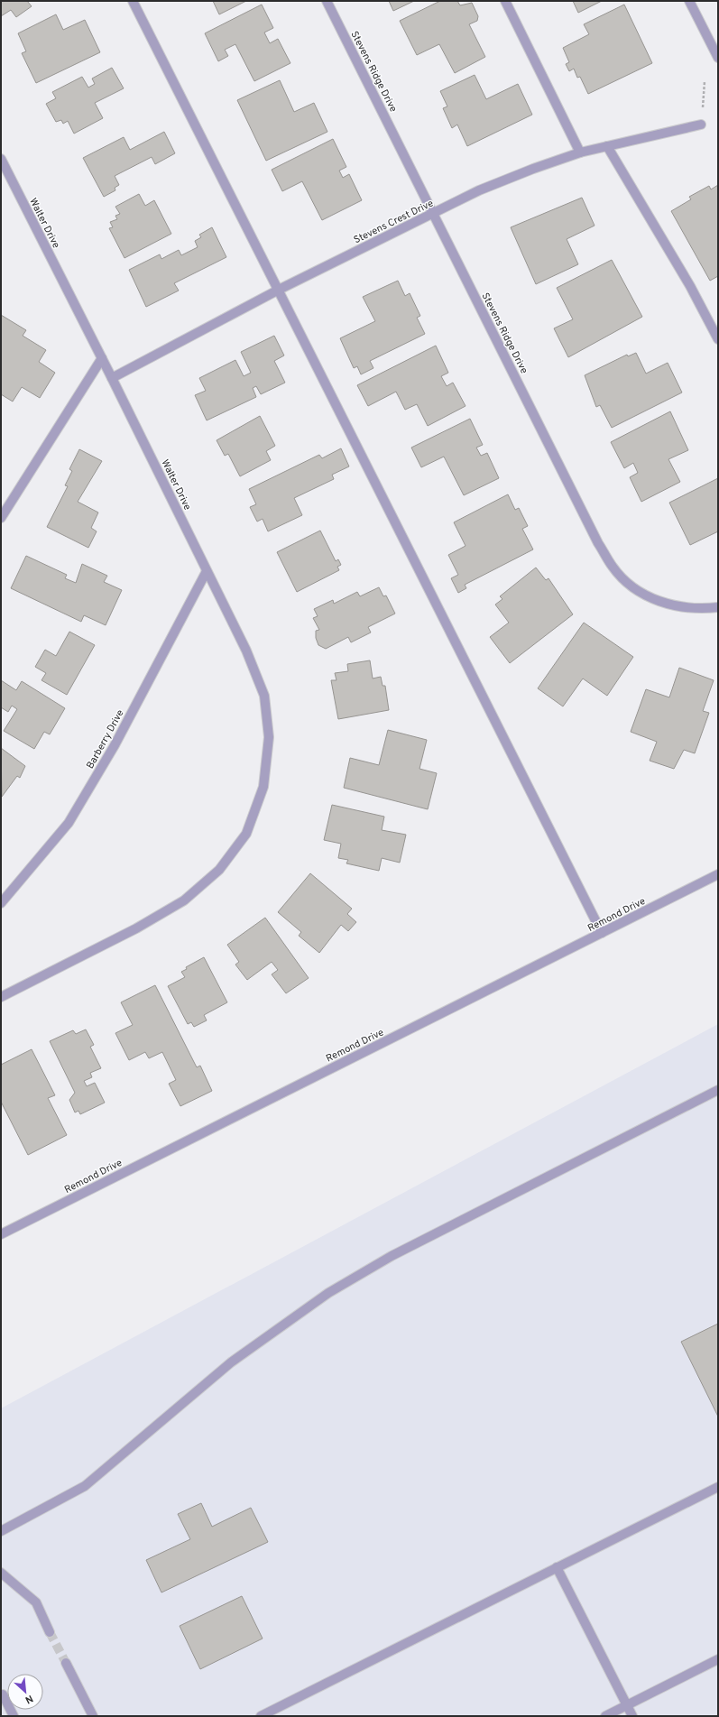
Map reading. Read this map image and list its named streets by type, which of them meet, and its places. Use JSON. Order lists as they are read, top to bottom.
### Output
{
  "streets": {
    "street": [
      "Stevens Ridge Drive",
      "Stevens Crest Drive",
      "Walter Drive",
      "Barberry Drive",
      "Remond Drive"
    ]
  },
  "crossings": [
    ["Stevens Ridge Drive", "Stevens Crest Drive"],
    ["Stevens Crest Drive", "Walter Drive"],
    ["Walter Drive", "Barberry Drive"]
  ],
  "north": "bottom right"
}
